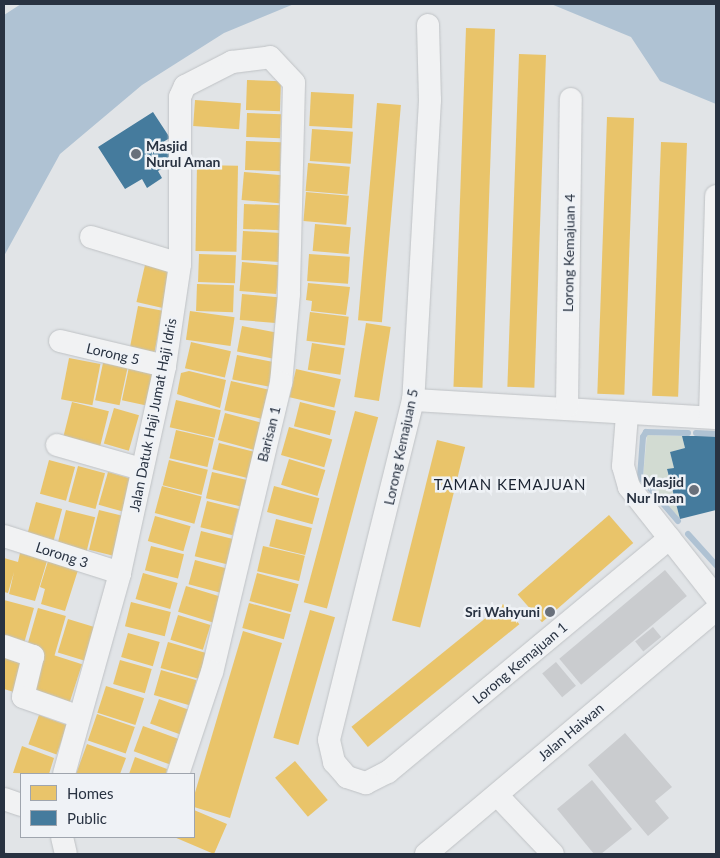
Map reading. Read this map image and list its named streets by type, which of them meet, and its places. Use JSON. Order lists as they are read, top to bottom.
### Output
{
  "streets": {
    "street": [
      "Lorong Kemajuan 4",
      "Lorong 5",
      "Jalan Datuk Haji Jumat Haji Idris",
      "Barisan 1",
      "Lorong Kemajuan 5",
      "Lorong 3",
      "Lorong Kemajuan 1",
      "Jalan Haiwan"
    ]
  },
  "crossings": [
    ["Lorong 5", "Jalan Datuk Haji Jumat Haji Idris"],
    ["Jalan Datuk Haji Jumat Haji Idris", "Barisan 1"],
    ["Jalan Datuk Haji Jumat Haji Idris", "Lorong 3"],
    ["Lorong Kemajuan 5", "Lorong Kemajuan 1"]
  ],
  "districts": ["TAMAN KEMAJUAN"],
  "places": ["Masjid Nurul Aman", "Masjid Nur Iman", "Sri Wahyuni"],
  "legend": ["Homes", "Public"]
}
